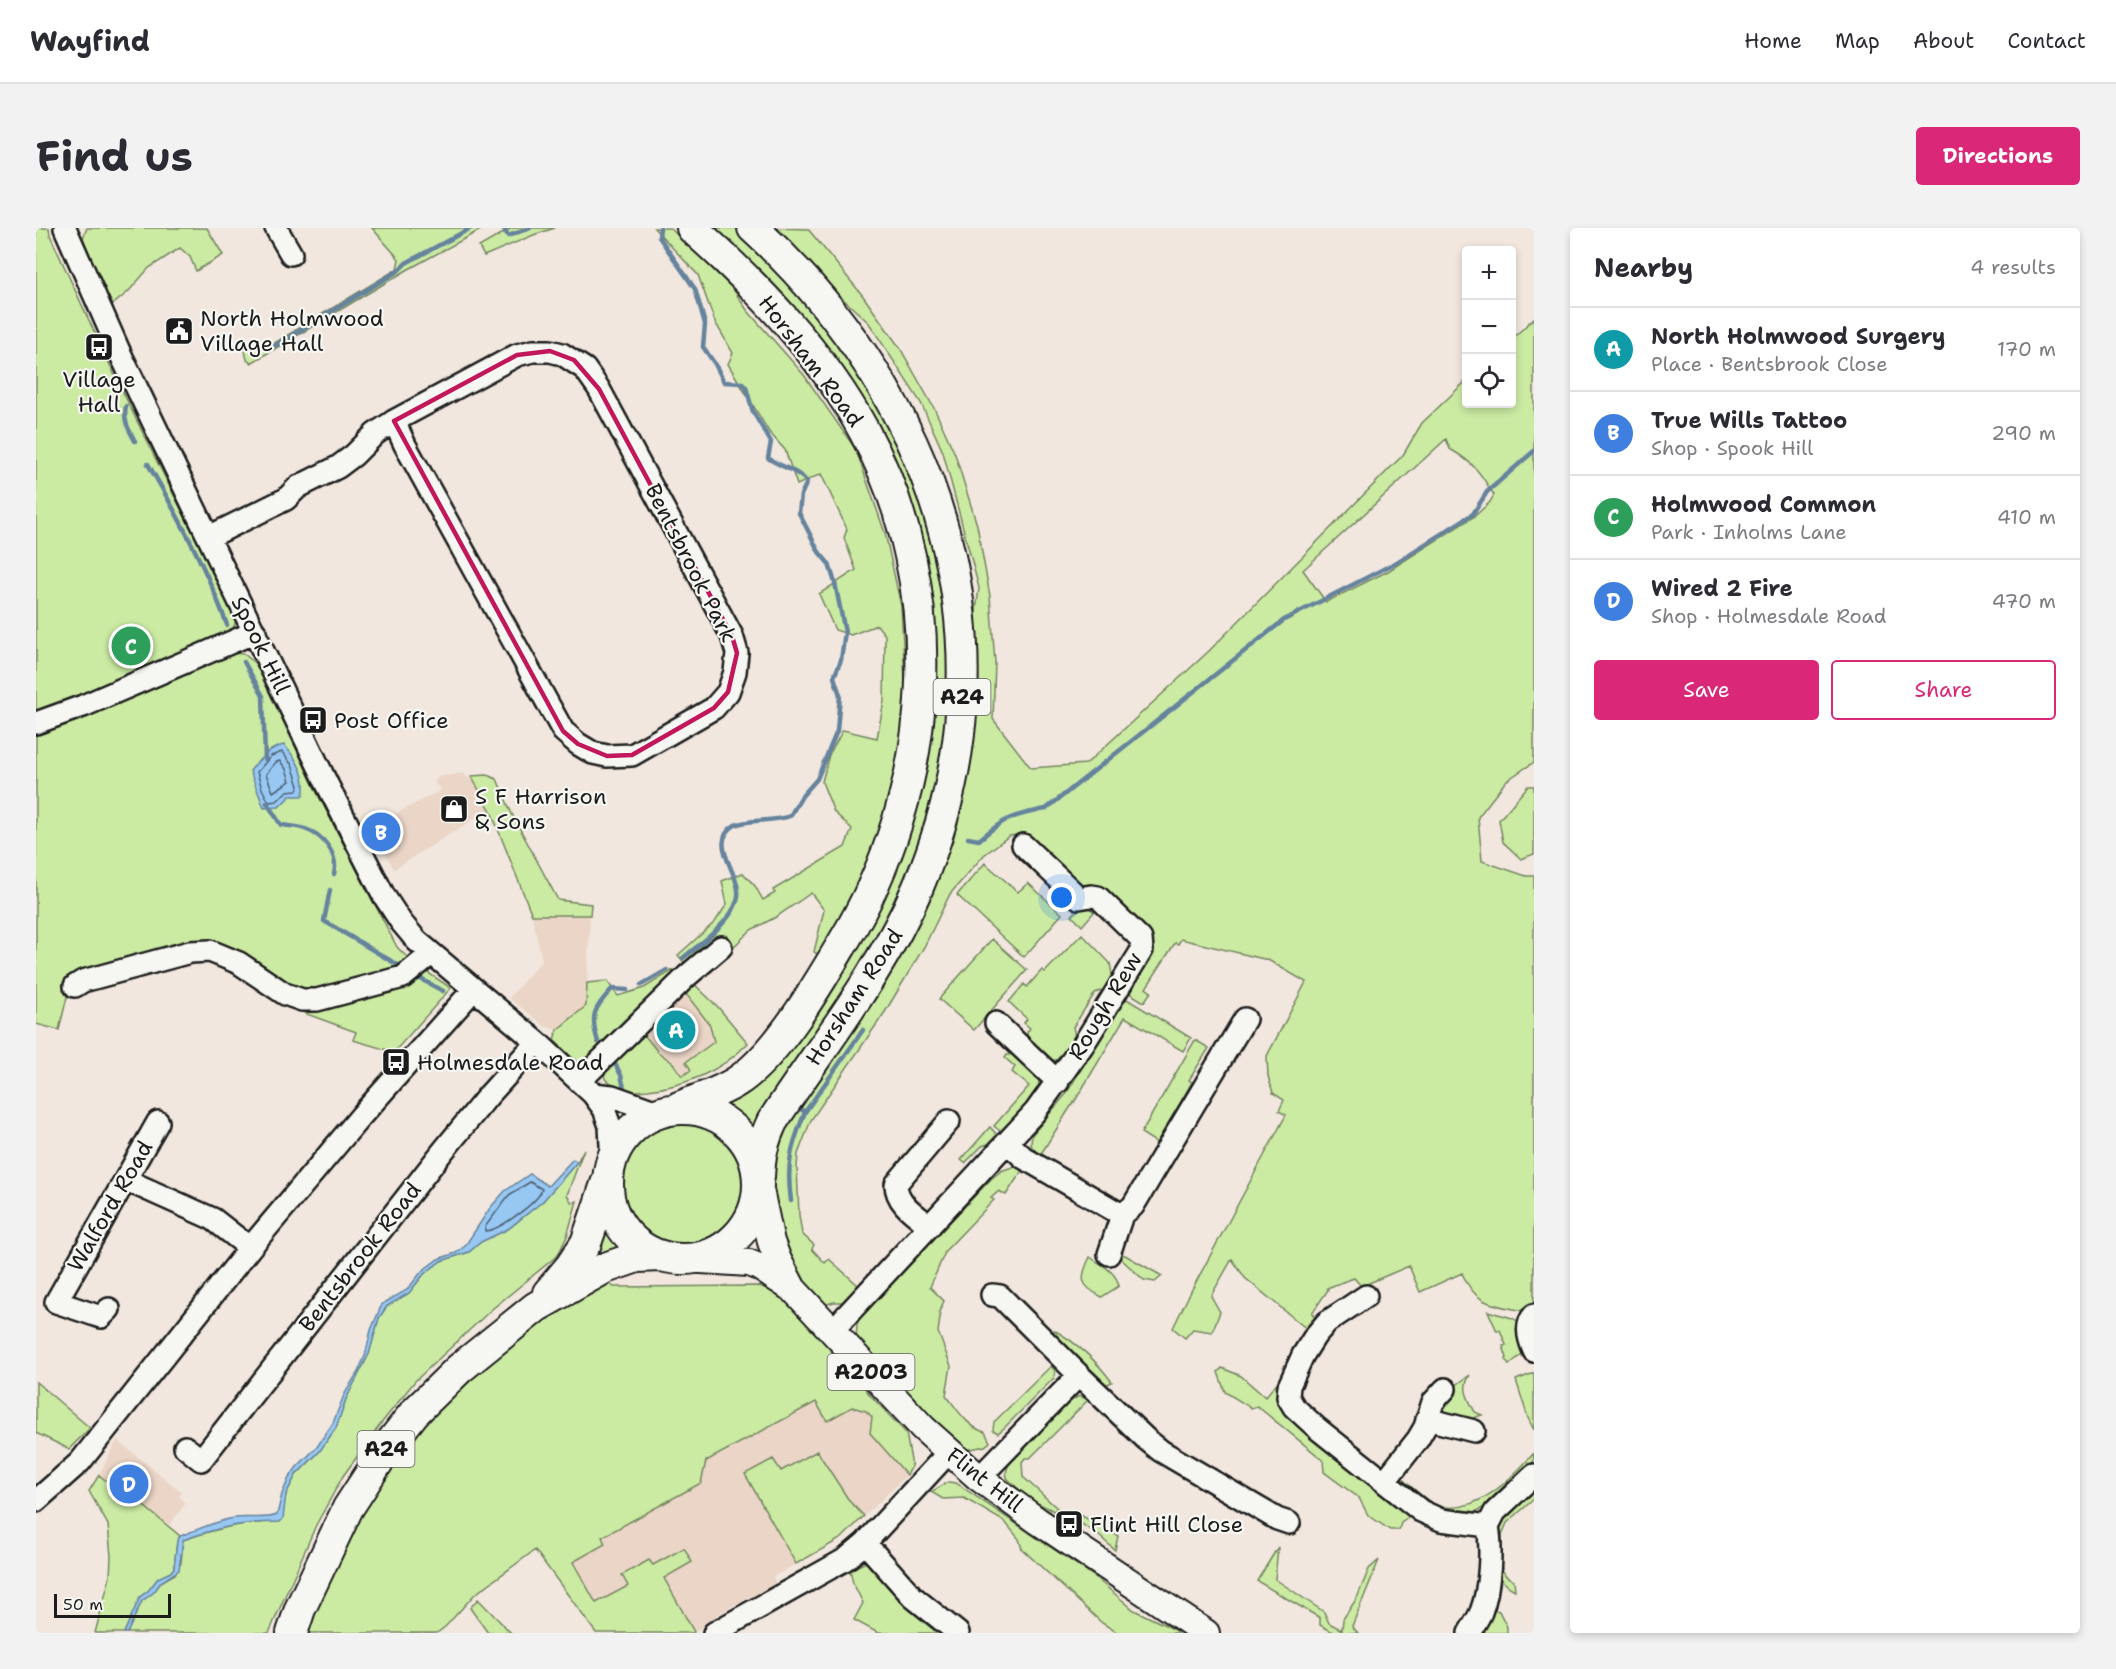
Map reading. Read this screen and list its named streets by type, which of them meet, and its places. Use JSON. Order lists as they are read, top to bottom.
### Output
{
  "streets": {
    "highway": ["Horsham Road", "A24"],
    "main road": ["A2003", "Flint Hill"],
    "street": [
      "Bentsbrook Park",
      "Spook Hill",
      "Rough Rew",
      "Walford Road",
      "Bentsbrook Road"
    ]
  },
  "crossings": [
    ["Horsham Road", "Spook Hill"],
    ["Horsham Road", "A24"],
    ["Horsham Road", "Flint Hill"],
    ["Bentsbrook Park", "Spook Hill"],
    ["Spook Hill", "A24"],
    ["Spook Hill", "Bentsbrook Road"],
    ["Spook Hill", "Flint Hill"],
    ["A24", "Flint Hill"],
    ["Rough Rew", "Flint Hill"]
  ],
  "places": {
    "public building": ["North Holmwood Village Hall"],
    "bus stop": [
      "Village Hall",
      "Post Office",
      "Holmesdale Road",
      "Flint Hill Close"
    ],
    "shop": ["S F Harrison & Sons"]
  },
  "scale_bar": "50 m",
  "page": {
    "header": "Wayfind",
    "nav": [
      "Home",
      "Map",
      "About",
      "Contact"
    ],
    "buttons": [
      "Directions",
      ["Save", "Share"]
    ],
    "title": "Find us",
    "heading": ["Nearby", "4 results"],
    "map_buttons": ["+", "−"],
    "list": [
      {
        "mark": "A",
        "name": "North Holmwood Surgery",
        "note": "Place · Bentsbrook Close",
        "value": "170 m"
      },
      {
        "mark": "B",
        "name": "True Wills Tattoo",
        "note": "Shop · Spook Hill",
        "value": "290 m"
      },
      {
        "mark": "C",
        "name": "Holmwood Common",
        "note": "Park · Inholms Lane",
        "value": "410 m"
      },
      {
        "mark": "D",
        "name": "Wired 2 Fire",
        "note": "Shop · Holmesdale Road",
        "value": "470 m"
      }
    ],
    "pins": [
      "C",
      "B",
      "A",
      "D"
    ],
    "scale": "50 m"
  }
}
